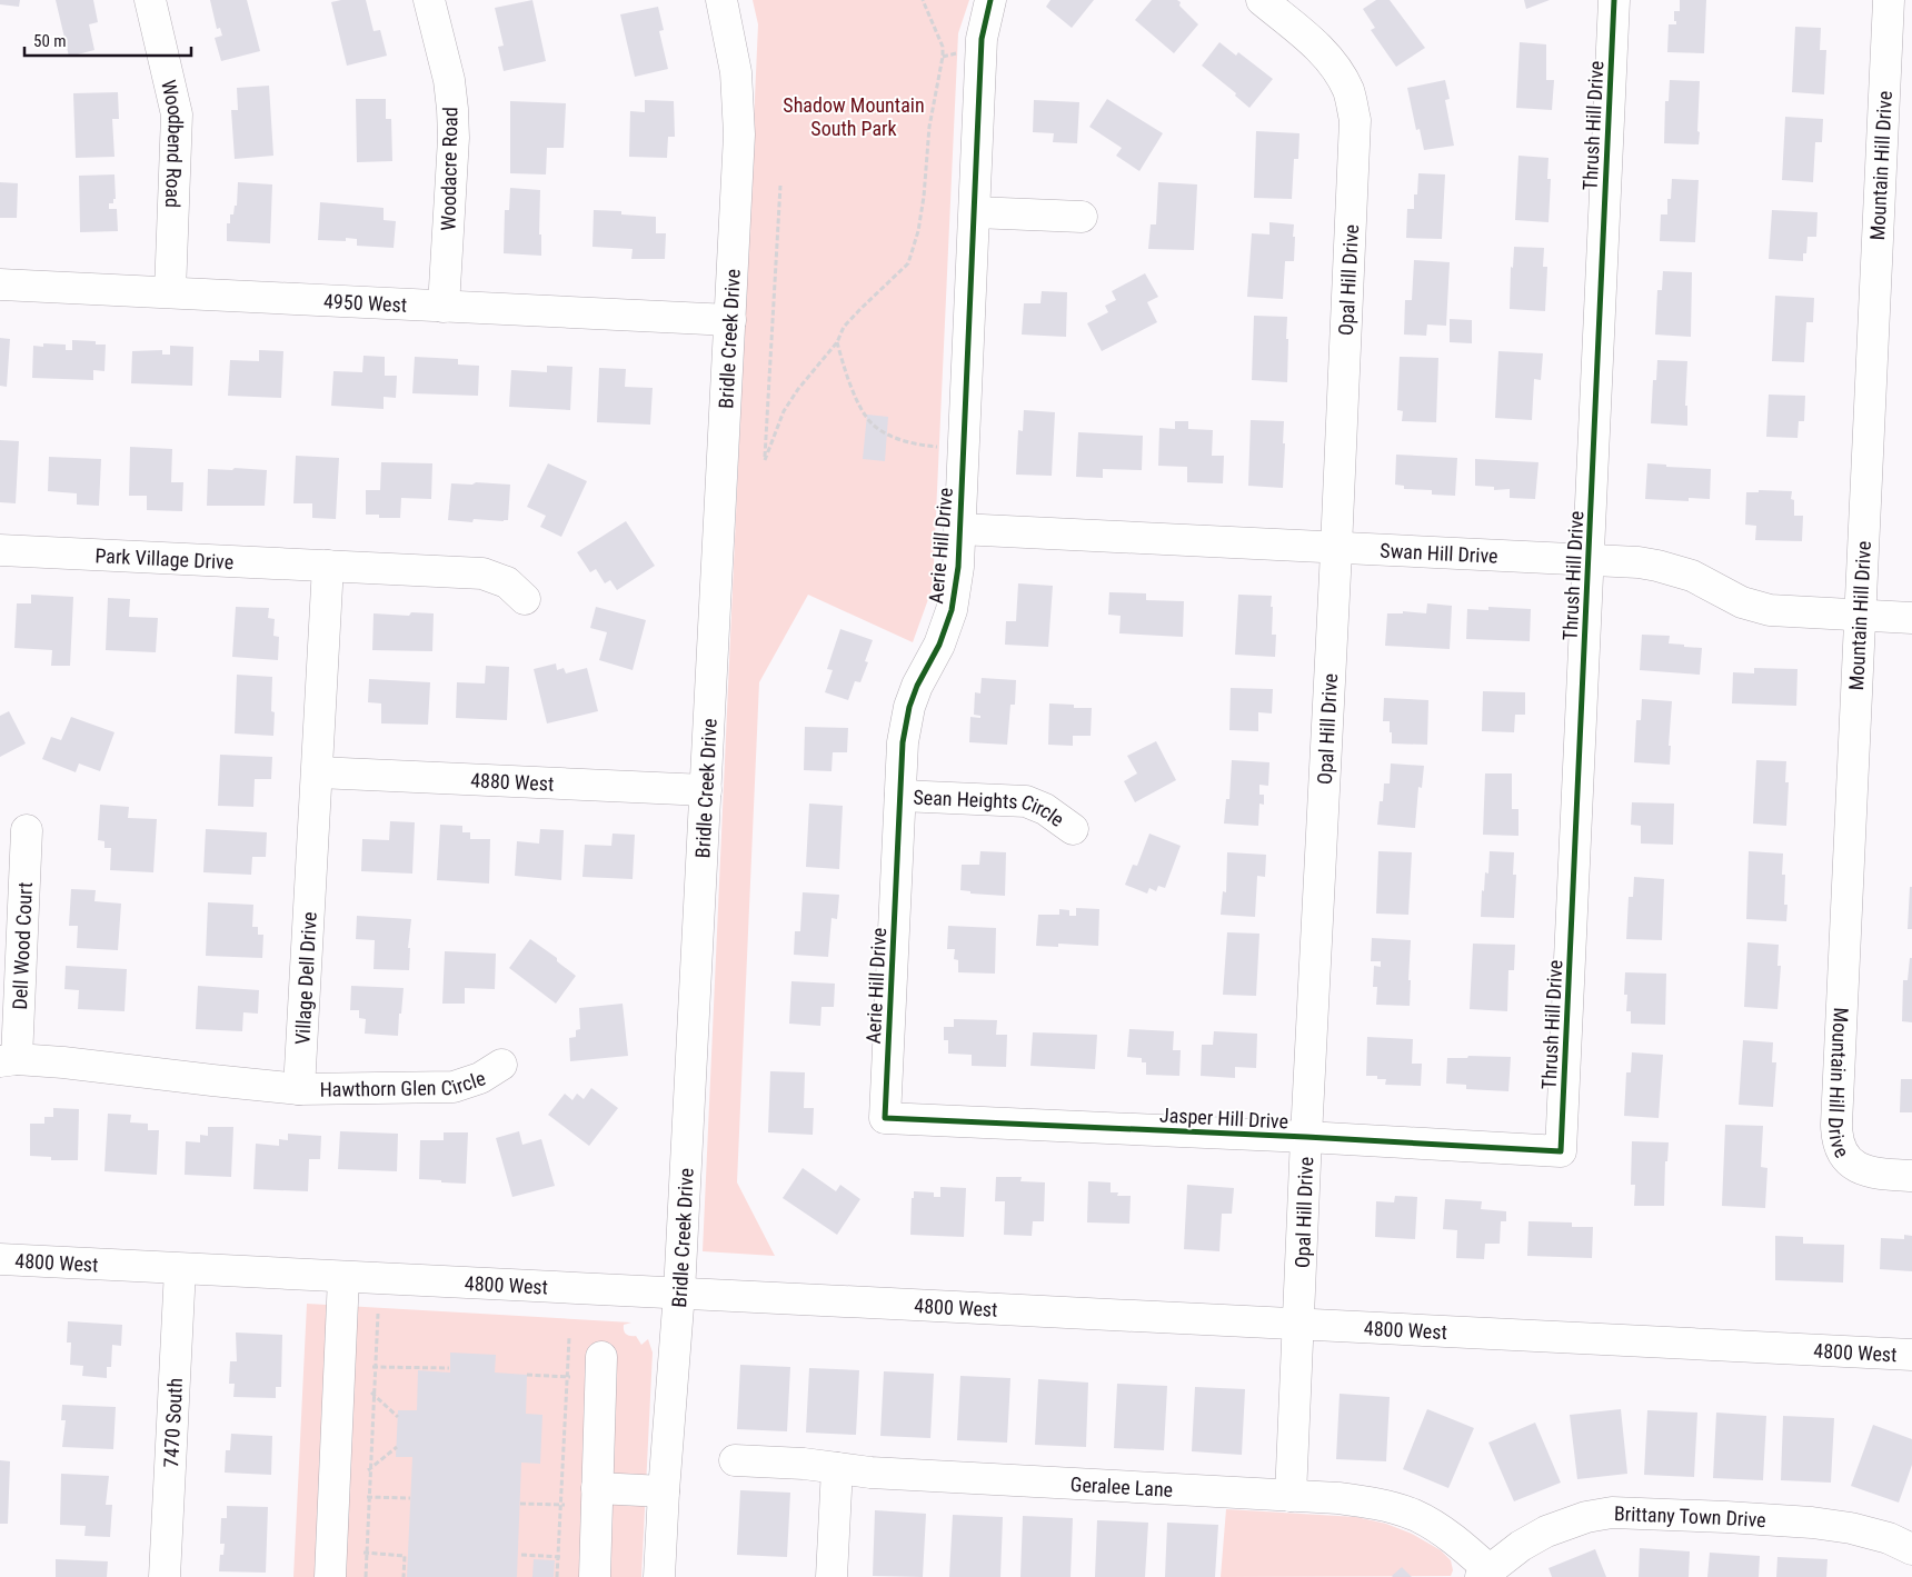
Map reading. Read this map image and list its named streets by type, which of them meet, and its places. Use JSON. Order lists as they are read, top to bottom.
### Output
{
  "streets": {
    "street": [
      "Thrush Hill Drive",
      "Woodbend Road",
      "Mountain Hill Drive",
      "Woodacre Road",
      "Opal Hill Drive",
      "4950 West",
      "Bridle Creek Drive",
      "Aerie Hill Drive",
      "Swan Hill Drive",
      "Park Village Drive",
      "4880 West",
      "Sean Heights Circle",
      "Dell Wood Court",
      "Village Dell Drive",
      "Hawthorn Glen Circle",
      "Jasper Hill Drive",
      "4800 West",
      "7470 South",
      "Geralee Lane",
      "Brittany Town Drive"
    ]
  },
  "crossings": [
    ["Thrush Hill Drive", "Swan Hill Drive"],
    ["Thrush Hill Drive", "Jasper Hill Drive"],
    ["Woodbend Road", "4950 West"],
    ["Mountain Hill Drive", "Swan Hill Drive"],
    ["Woodacre Road", "4950 West"],
    ["Opal Hill Drive", "Swan Hill Drive"],
    ["Opal Hill Drive", "Jasper Hill Drive"],
    ["Opal Hill Drive", "4800 West"],
    ["Opal Hill Drive", "Geralee Lane"],
    ["4950 West", "Bridle Creek Drive"],
    ["Bridle Creek Drive", "4880 West"],
    ["Bridle Creek Drive", "4800 West"],
    ["Aerie Hill Drive", "Swan Hill Drive"],
    ["Aerie Hill Drive", "Sean Heights Circle"],
    ["Aerie Hill Drive", "Jasper Hill Drive"],
    ["Park Village Drive", "Village Dell Drive"],
    ["4880 West", "Village Dell Drive"],
    ["Village Dell Drive", "Hawthorn Glen Circle"],
    ["4800 West", "7470 South"],
    ["Geralee Lane", "Brittany Town Drive"]
  ],
  "parks": ["Shadow Mountain South Park"],
  "scale_bar": "50 m"
}
